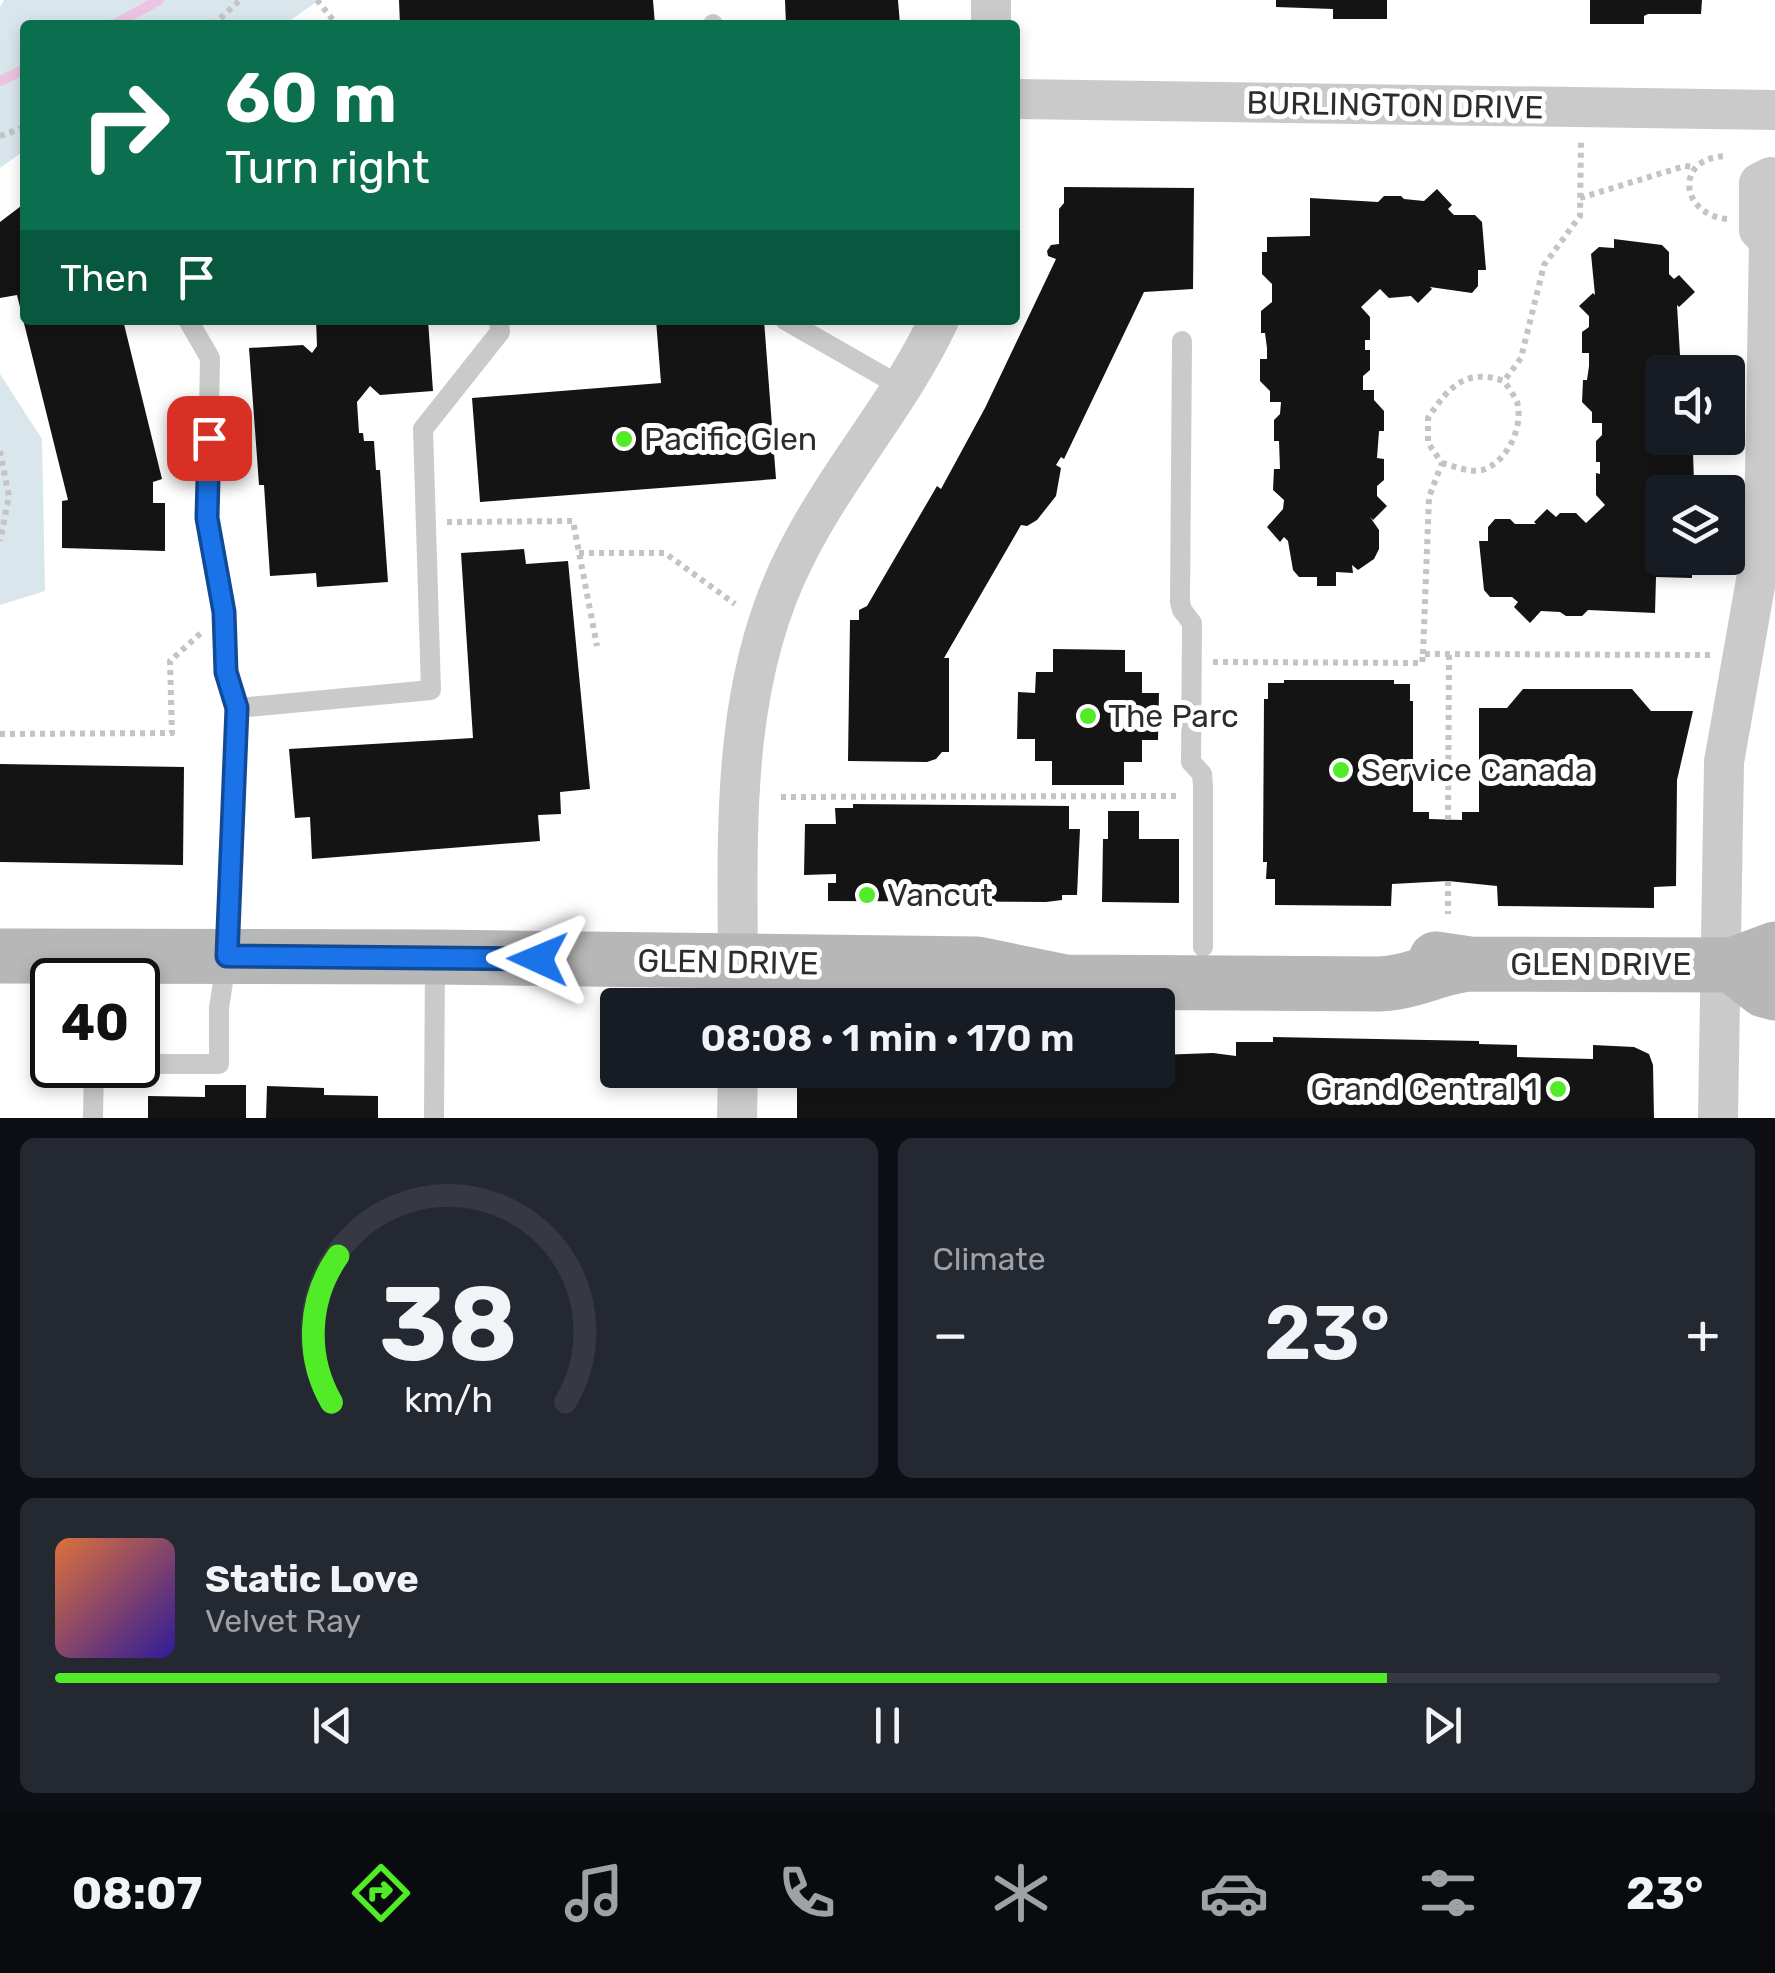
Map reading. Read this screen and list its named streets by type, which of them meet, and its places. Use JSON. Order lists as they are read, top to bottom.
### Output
{
  "streets": {
    "street": ["BURLINGTON DRIVE", "GLEN DRIVE"]
  },
  "places": [
    "Pacific Glen",
    "The Parc",
    "Service Canada",
    "Vancut",
    "Grand Central 1"
  ],
  "page": {
    "turn": ["60 m", "Turn right"],
    "then": "Then",
    "limit": "40",
    "trip": "08:08 · 1 min · 170 m",
    "tile": "Climate",
    "heat": ["−", "23°", "+"],
    "song": ["Static Love", "Velvet Ray"],
    "tabs": ["08:07", "23°"],
    "gauge": ["38", "km/h"]
  }
}
